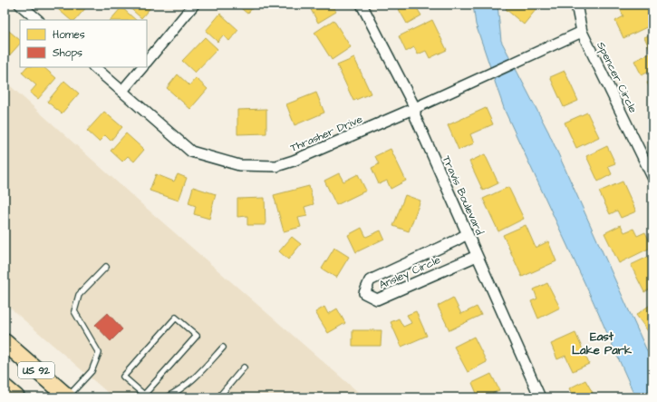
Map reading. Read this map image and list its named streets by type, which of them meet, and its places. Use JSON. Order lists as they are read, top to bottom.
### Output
{
  "streets": {
    "main road": ["US 92"],
    "street": [
      "Spencer Circle",
      "Thrasher Drive",
      "Travis Boulevard",
      "Ansley Circle"
    ]
  },
  "crossings": [
    ["Spencer Circle", "Thrasher Drive"],
    ["Thrasher Drive", "Travis Boulevard"],
    ["Travis Boulevard", "Ansley Circle"]
  ],
  "districts": ["East Lake Park"],
  "legend": ["Homes", "Shops"]
}
